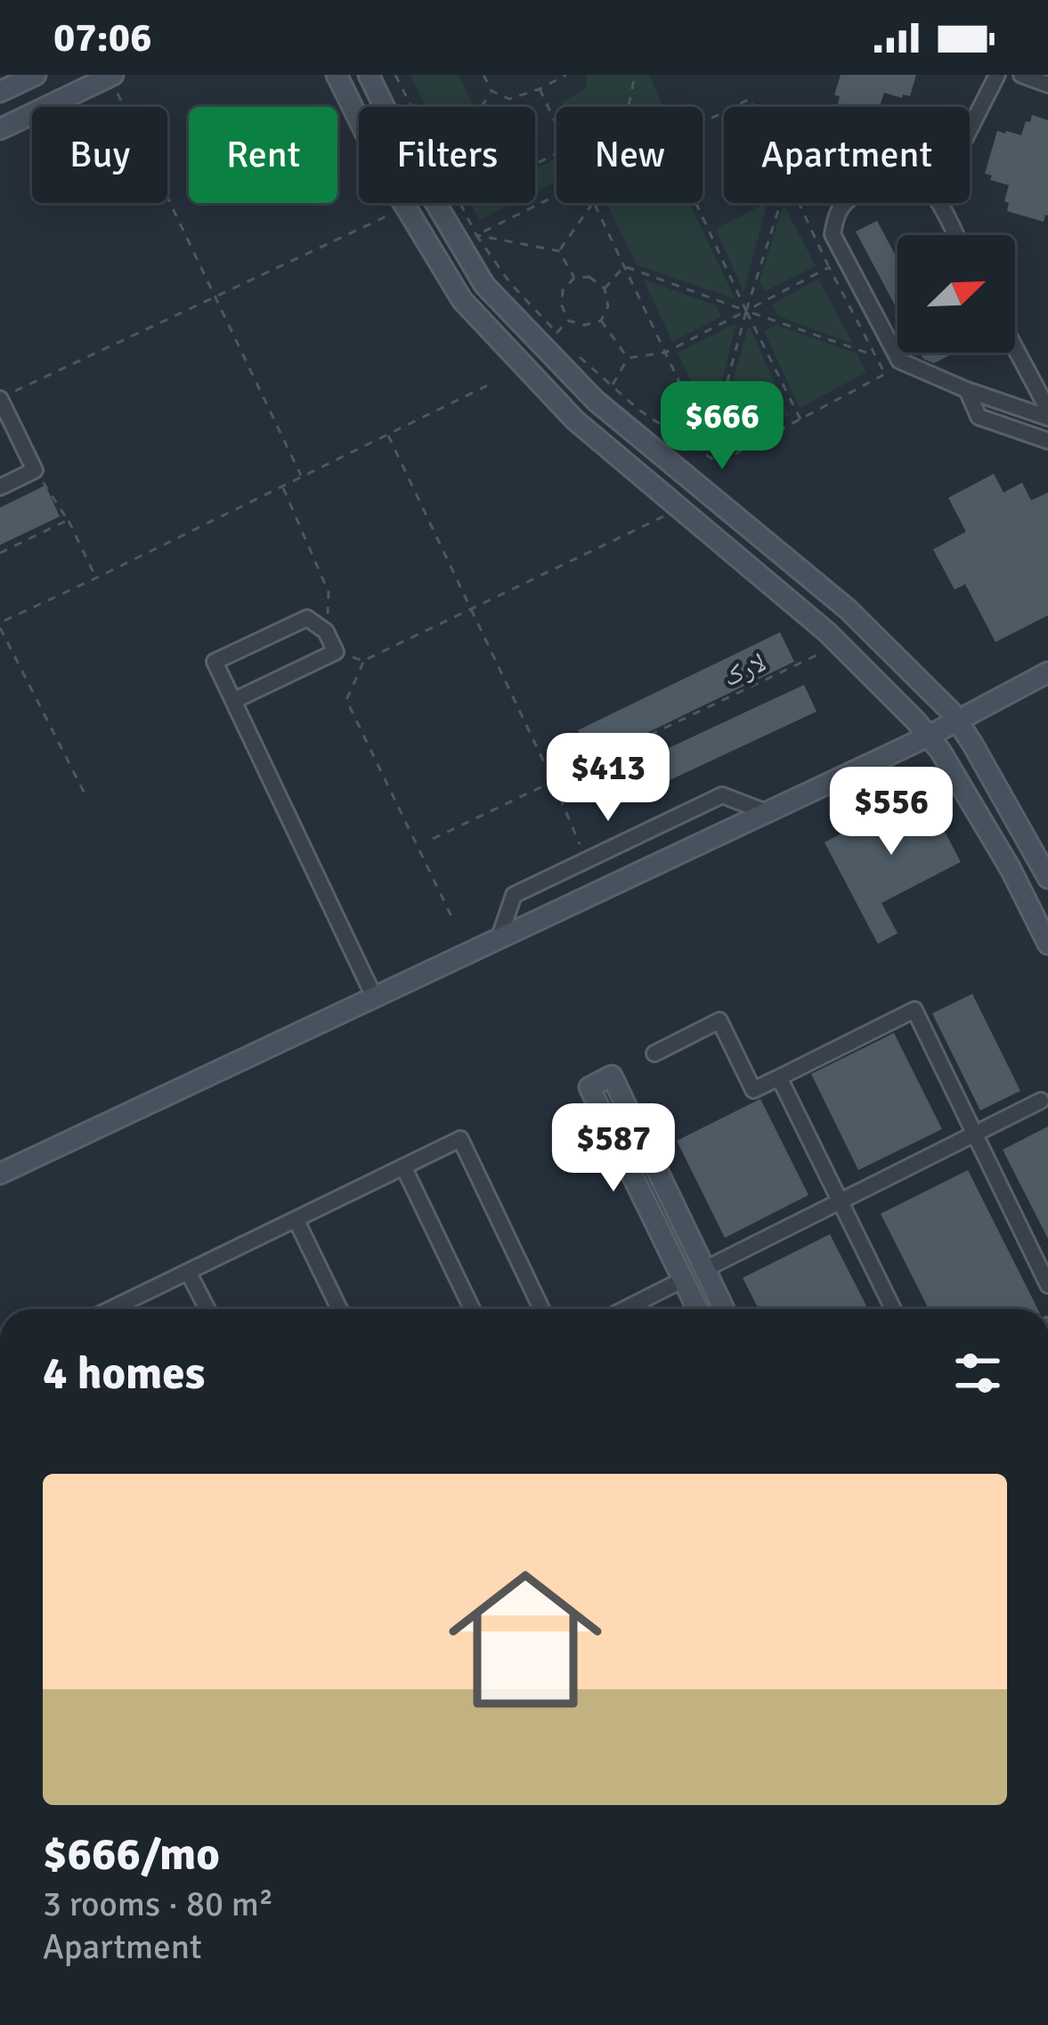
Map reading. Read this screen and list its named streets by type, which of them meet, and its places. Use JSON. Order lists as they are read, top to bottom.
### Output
{
  "streets": {
    "path": ["لارک"]
  },
  "north": "top right",
  "page": {
    "status": "07:06",
    "chip": [
      "Buy",
      "Rent",
      "Filters",
      "New",
      "Apartment"
    ],
    "price": [
      "$666",
      "$413",
      "$556",
      "$587"
    ],
    "heading": "4 homes",
    "list": [
      {
        "name": "$666/mo",
        "note": "3 rooms · 80 m² · Apartment"
      }
    ]
  }
}
